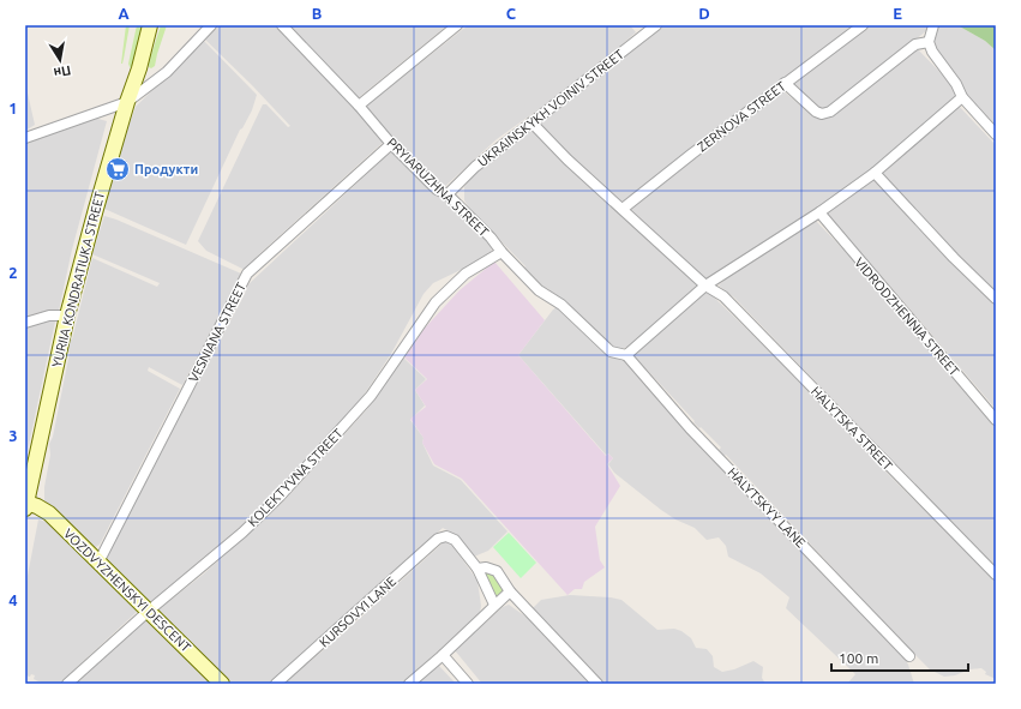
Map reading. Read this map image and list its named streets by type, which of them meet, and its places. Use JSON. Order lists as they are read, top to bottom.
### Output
{
  "streets": {
    "street": [
      "UKRAINSKYKH VOINIV STREET",
      "ZERNOVA STREET",
      "PRYIARUZHNA STREET",
      "YURIIA KONDRATIUKA STREET",
      "VIDRODZHENNIA STREET",
      "VESNIANA STREET",
      "HALYTSKA STREET",
      "KOLEKTYVNA STREET",
      "HALYTSKYY LANE",
      "VOZDVYZHENSKYI DESCENT",
      "KURSOVYI LANE"
    ]
  },
  "crossings": [
    ["UKRAINSKYKH VOINIV STREET", "PRYIARUZHNA STREET"],
    ["UKRAINSKYKH VOINIV STREET", "HALYTSKA STREET"],
    ["ZERNOVA STREET", "HALYTSKA STREET"],
    ["PRYIARUZHNA STREET", "VESNIANA STREET"],
    ["PRYIARUZHNA STREET", "KOLEKTYVNA STREET"],
    ["PRYIARUZHNA STREET", "HALYTSKYY LANE"],
    ["YURIIA KONDRATIUKA STREET", "VOZDVYZHENSKYI DESCENT"],
    ["VESNIANA STREET", "VOZDVYZHENSKYI DESCENT"],
    ["KOLEKTYVNA STREET", "VOZDVYZHENSKYI DESCENT"]
  ],
  "places": {
    "supermarket": ["Продукти"]
  },
  "scale_bar": "100 m",
  "north": "bottom",
  "grid": {
    "columns": [
      "A",
      "B",
      "C",
      "D",
      "E"
    ],
    "rows": [
      "1",
      "2",
      "3",
      "4"
    ]
  }
}
